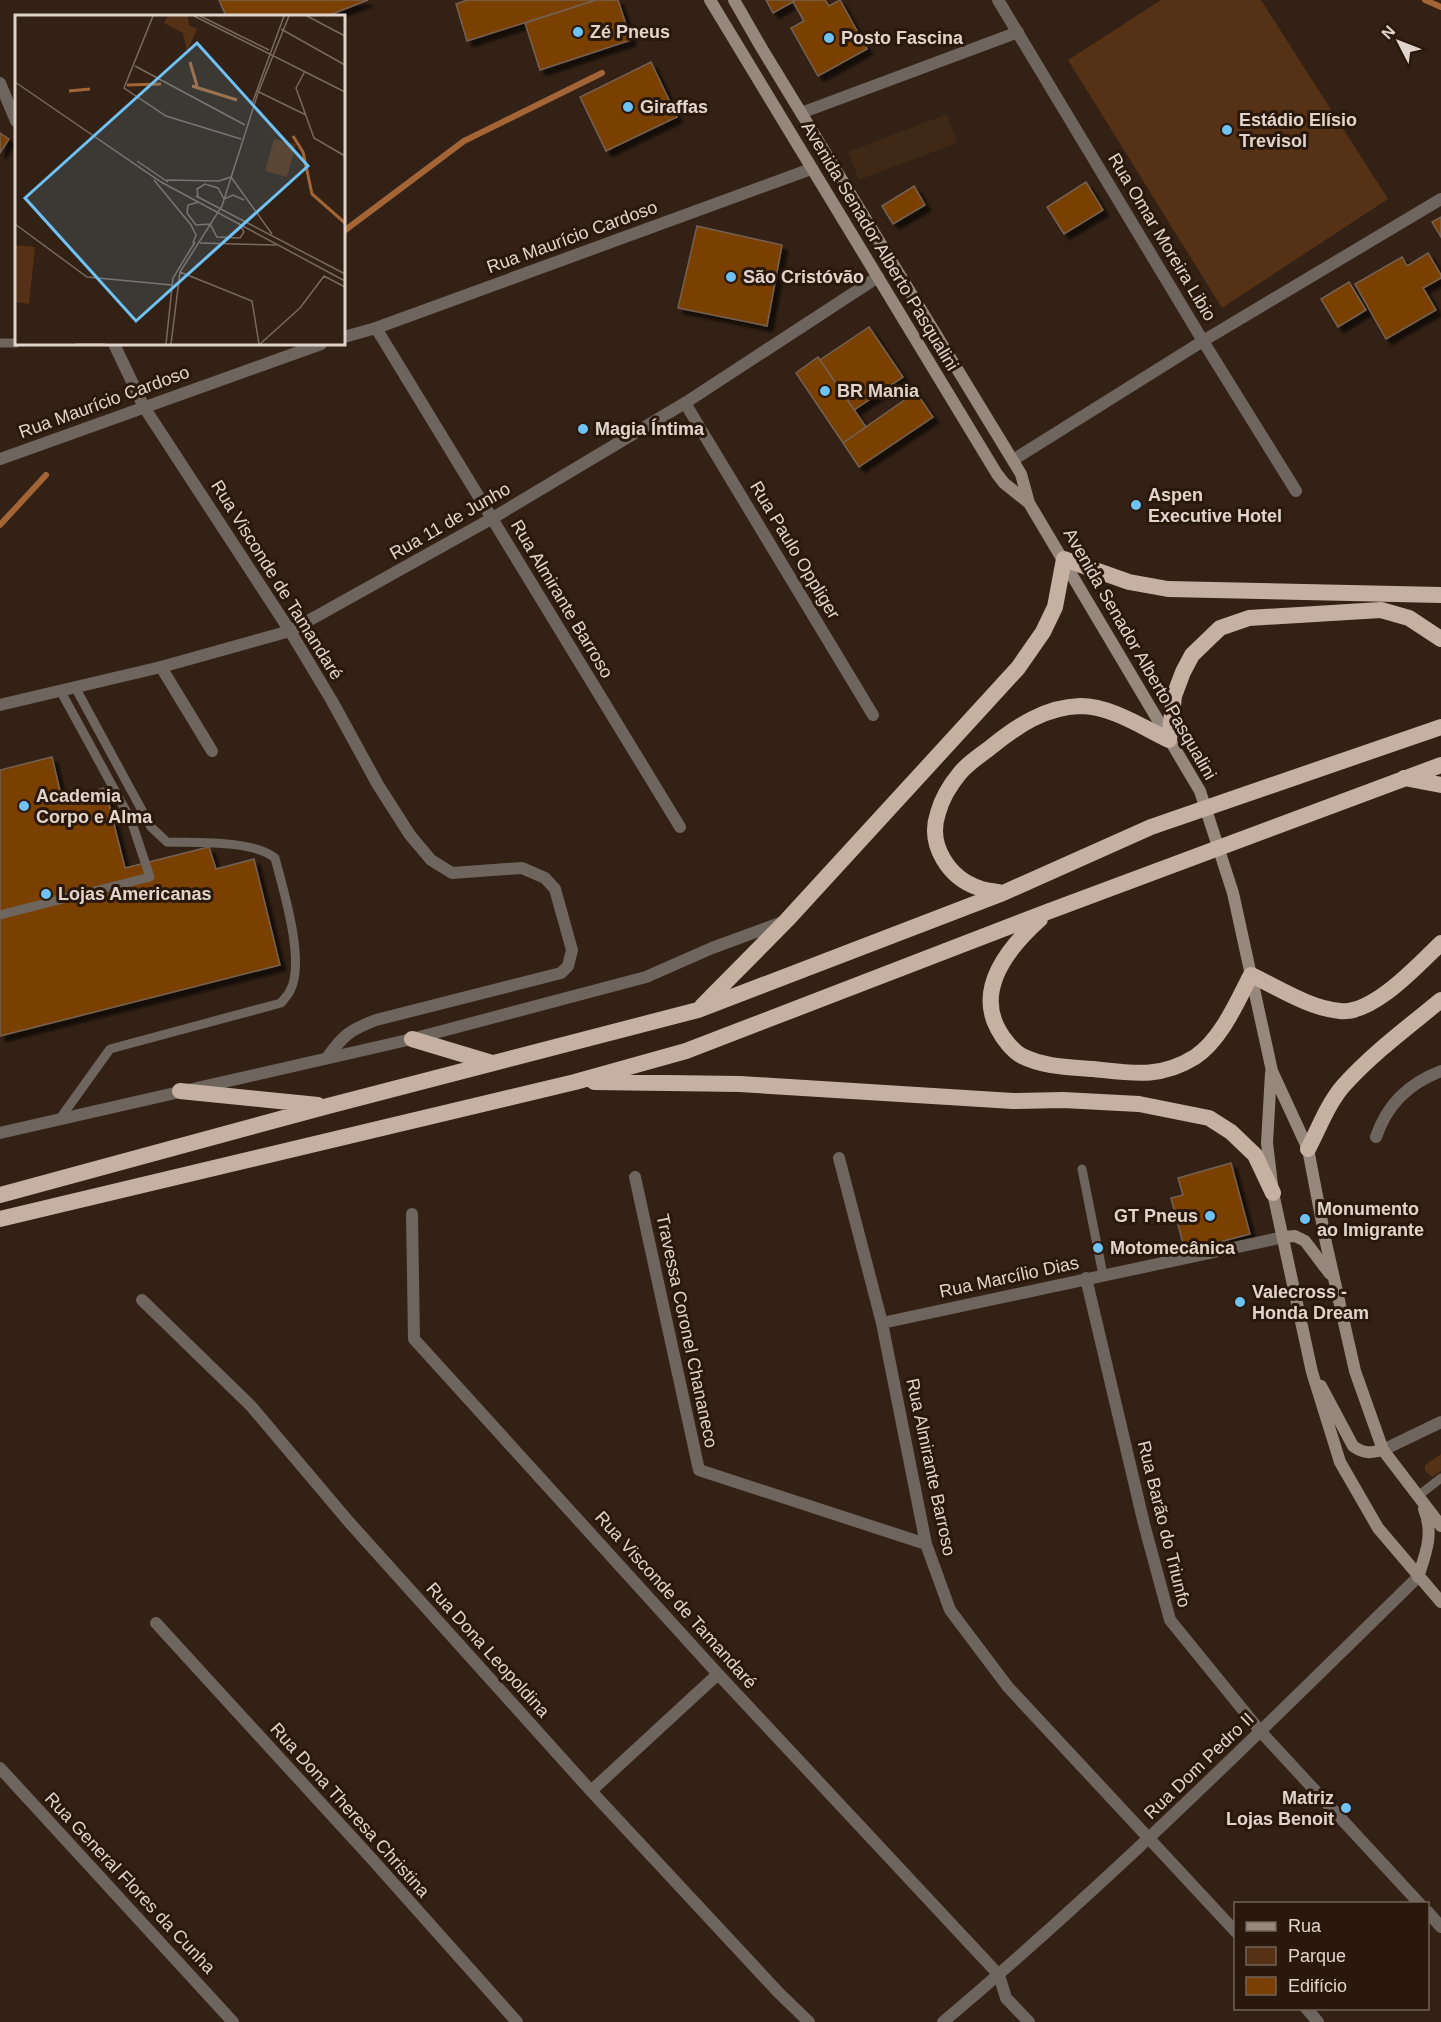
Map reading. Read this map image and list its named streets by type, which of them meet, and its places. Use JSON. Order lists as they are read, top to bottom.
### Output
{
  "streets": {
    "main road": ["Avenida Senador Alberto Pasqualini"],
    "street": [
      "Rua Maurício Cardoso",
      "Rua Omar Moreira Libio",
      "Rua 11 de Junho",
      "Rua Paulo Oppliger",
      "Rua Visconde de Tamandaré",
      "Rua Almirante Barroso",
      "Rua Marcílio Dias",
      "Travessa Coronel Chananeco",
      "Rua Barão do Triunfo",
      "Rua Dona Leopoldina",
      "Rua Dom Pedro II",
      "Rua Dona Theresa Christina",
      "Rua General Flores da Cunha"
    ]
  },
  "crossings": [
    ["Rua Maurício Cardoso", "Avenida Senador Alberto Pasqualini"],
    ["Rua Maurício Cardoso", "Rua Visconde de Tamandaré"],
    ["Rua Maurício Cardoso", "Rua Almirante Barroso"],
    ["Avenida Senador Alberto Pasqualini", "Rua 11 de Junho"],
    ["Avenida Senador Alberto Pasqualini", "Rua Marcílio Dias"],
    ["Avenida Senador Alberto Pasqualini", "Rua Dom Pedro II"],
    ["Rua 11 de Junho", "Rua Paulo Oppliger"],
    ["Rua 11 de Junho", "Rua Visconde de Tamandaré"],
    ["Rua 11 de Junho", "Rua Almirante Barroso"],
    ["Rua Visconde de Tamandaré", "Rua Dom Pedro II"],
    ["Rua Almirante Barroso", "Rua Marcílio Dias"],
    ["Rua Almirante Barroso", "Travessa Coronel Chananeco"],
    ["Rua Almirante Barroso", "Rua Dom Pedro II"],
    ["Rua Marcílio Dias", "Rua Barão do Triunfo"],
    ["Rua Barão do Triunfo", "Rua Dom Pedro II"]
  ],
  "places": [
    "Zé Pneus",
    "Posto Fascina",
    "Giraffas",
    "Estádio Elísio Trevisol",
    "São Cristóvão",
    "BR Mania",
    "Magia Íntima",
    "Aspen Executive Hotel",
    "Academia Corpo e Alma",
    "Lojas Americanas",
    "GT Pneus",
    "Monumento ao Imigrante",
    "Motomecânica",
    "Valecross - Honda Dream",
    "Matriz Lojas Benoit"
  ],
  "legend": ["Rua", "Parque", "Edifício"],
  "north": "top left"
}
